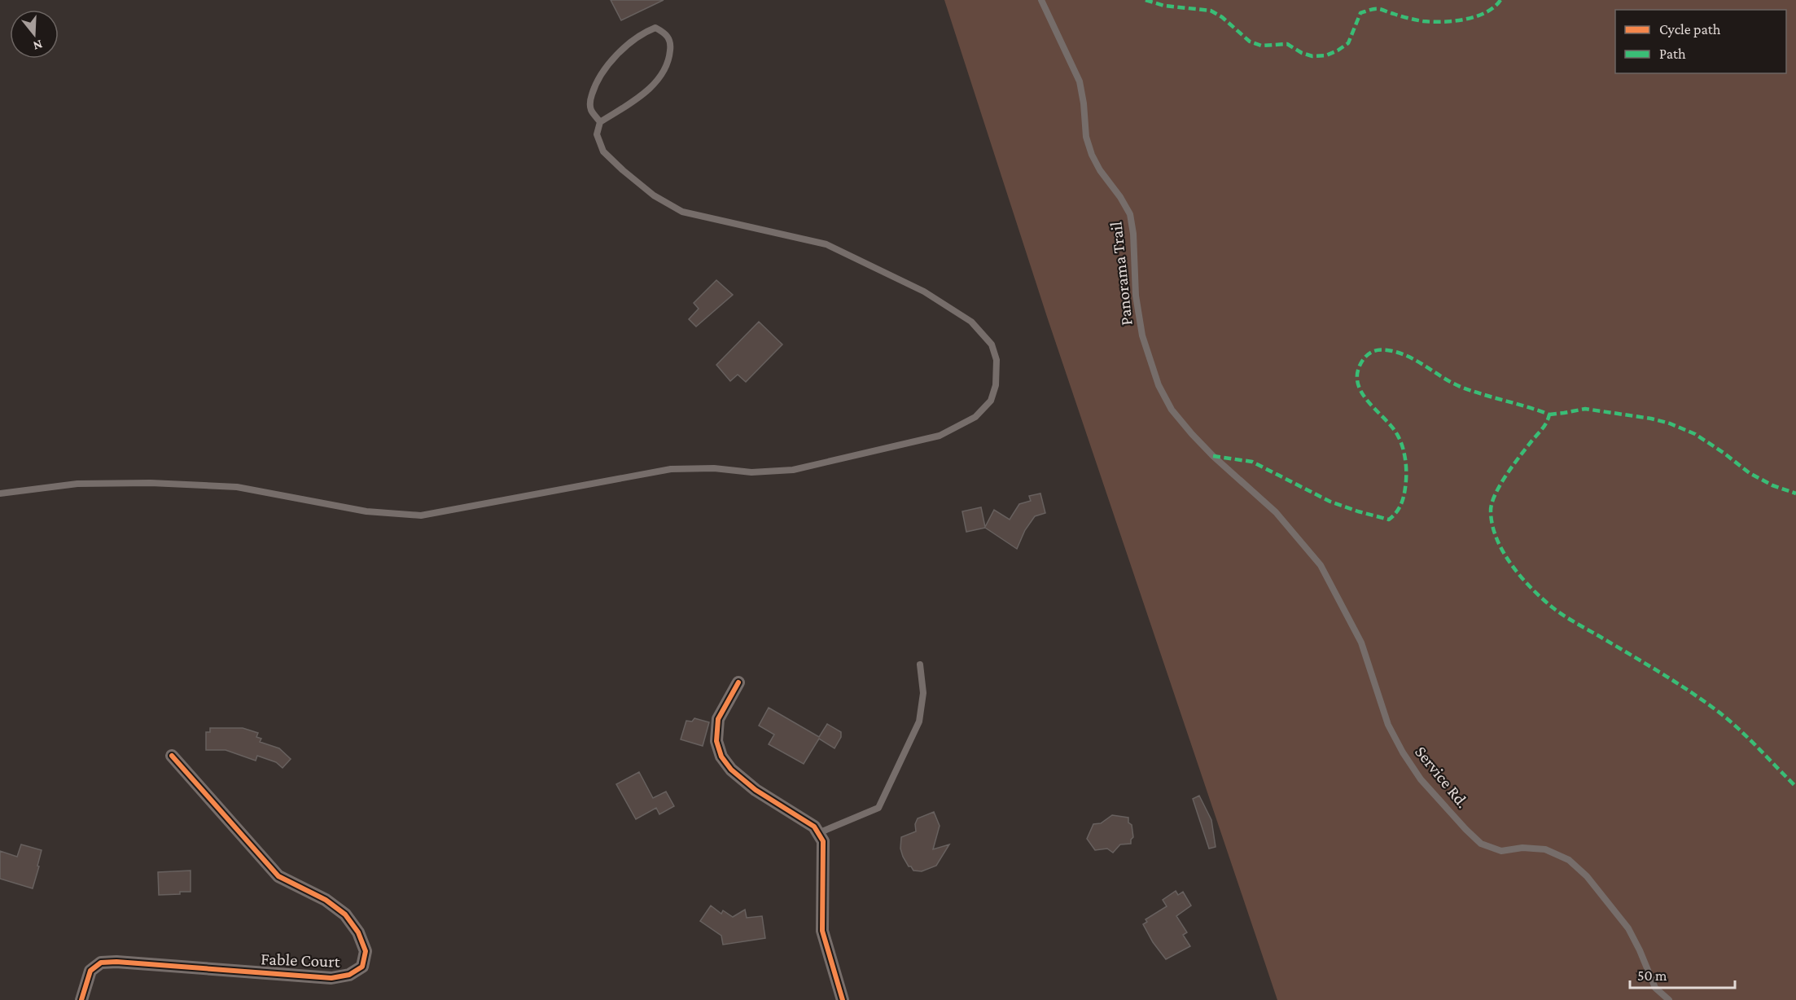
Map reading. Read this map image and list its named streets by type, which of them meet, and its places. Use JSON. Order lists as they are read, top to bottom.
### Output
{
  "streets": {
    "street": ["Fable Court"],
    "lane": ["Panorama Trail", "Service Rd."]
  },
  "crossings": [
    ["Panorama Trail", "Service Rd."]
  ],
  "legend": ["Cycle path", "Path"],
  "scale_bar": "50 m",
  "north": "bottom"
}
